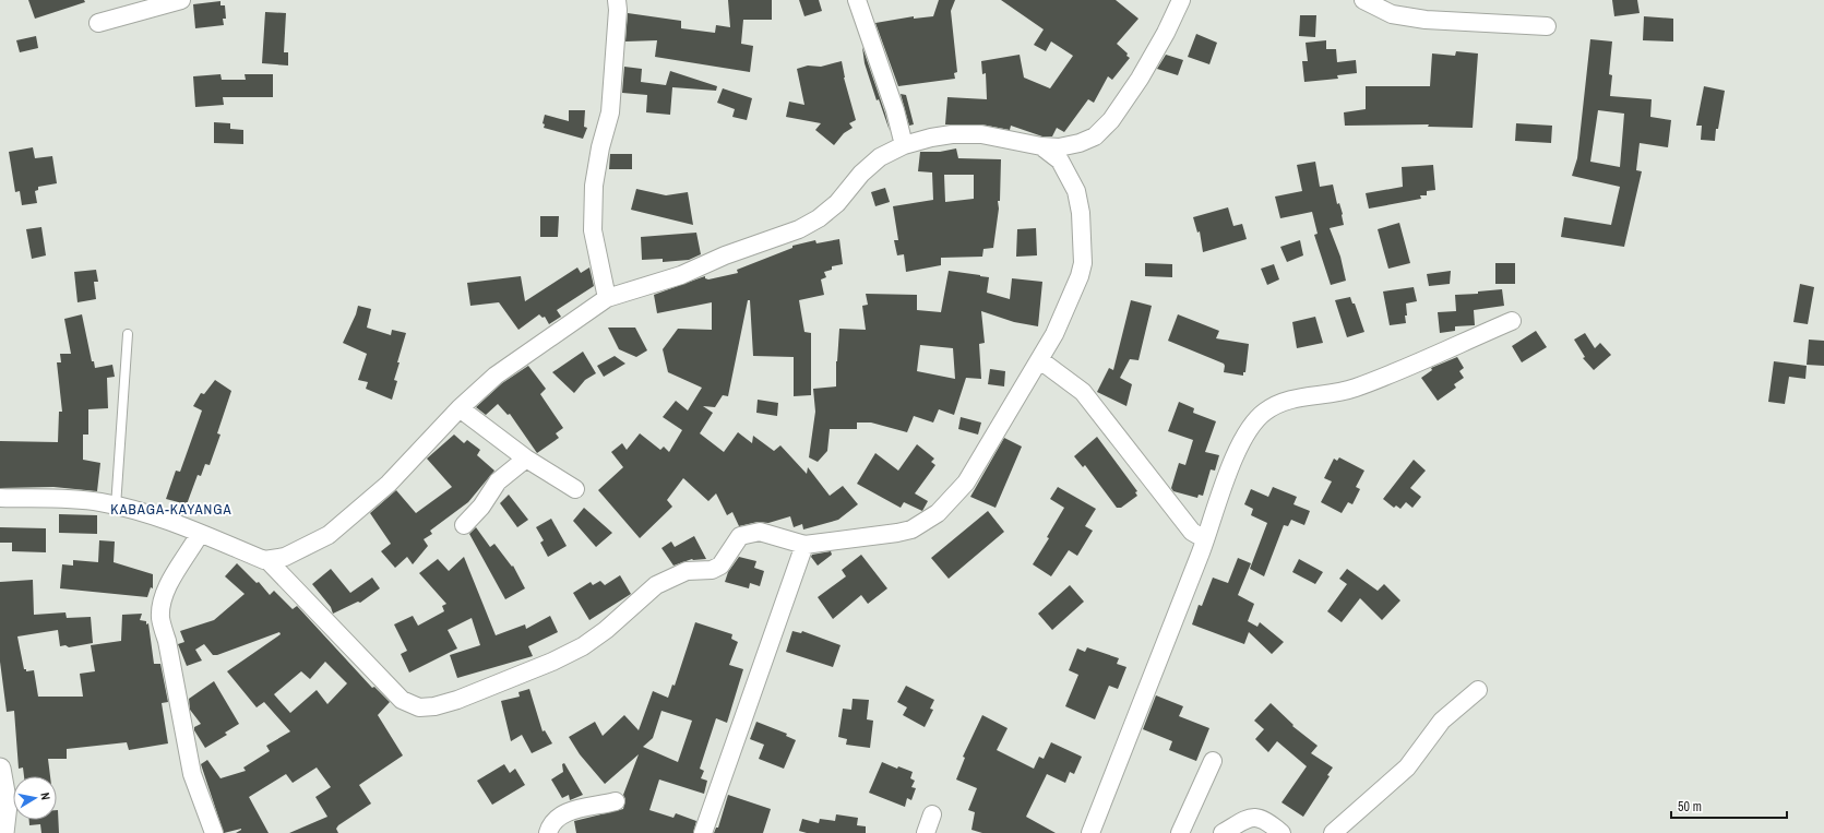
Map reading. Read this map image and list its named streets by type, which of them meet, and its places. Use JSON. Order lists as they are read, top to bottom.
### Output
{
  "districts": ["KABAGA-KAYANGA"],
  "scale_bar": "50 m",
  "north": "right"
}
